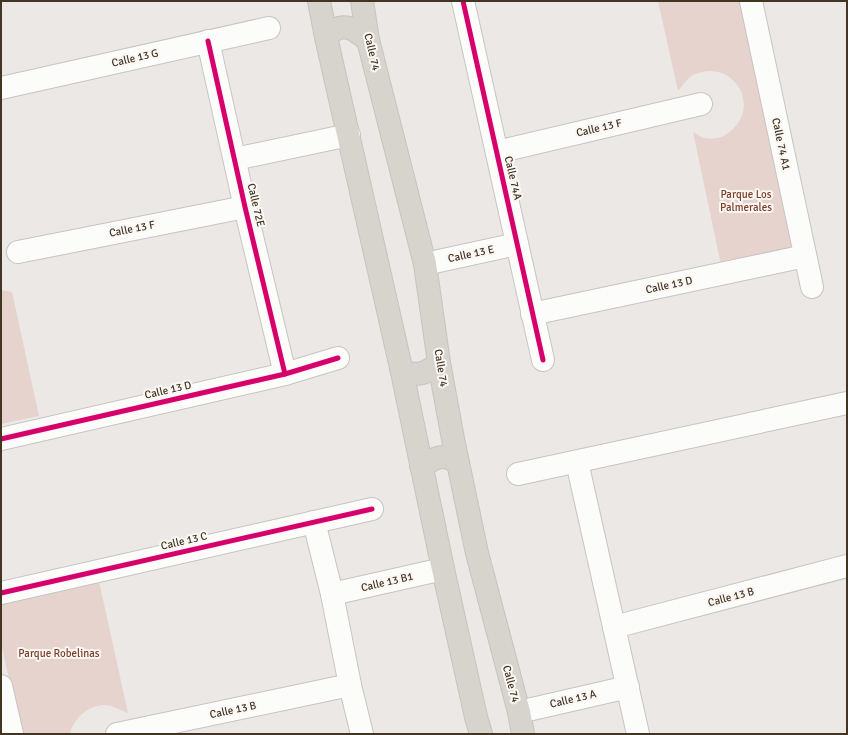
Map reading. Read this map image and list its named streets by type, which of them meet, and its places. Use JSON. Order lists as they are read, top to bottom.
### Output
{
  "streets": {
    "main road": ["Calle 74"],
    "street": [
      "Calle 13 G",
      "Calle 13 F",
      "Calle 74 A1",
      "Calle 74A",
      "Calle 72E",
      "Calle 13 E",
      "Calle 13 D",
      "Calle 13 C",
      "Calle 13 B1",
      "Calle 13 B",
      "Calle 13 A"
    ]
  },
  "crossings": [
    ["Calle 74", "Calle 13 E"],
    ["Calle 74", "Calle 13 A"],
    ["Calle 13 G", "Calle 72E"],
    ["Calle 13 F", "Calle 74A"],
    ["Calle 13 F", "Calle 72E"],
    ["Calle 74 A1", "Calle 13 D"],
    ["Calle 74A", "Calle 13 E"],
    ["Calle 74A", "Calle 13 D"],
    ["Calle 72E", "Calle 13 D"]
  ],
  "parks": ["Parque Los Palmerales", "Parque Robelinas"]
}
